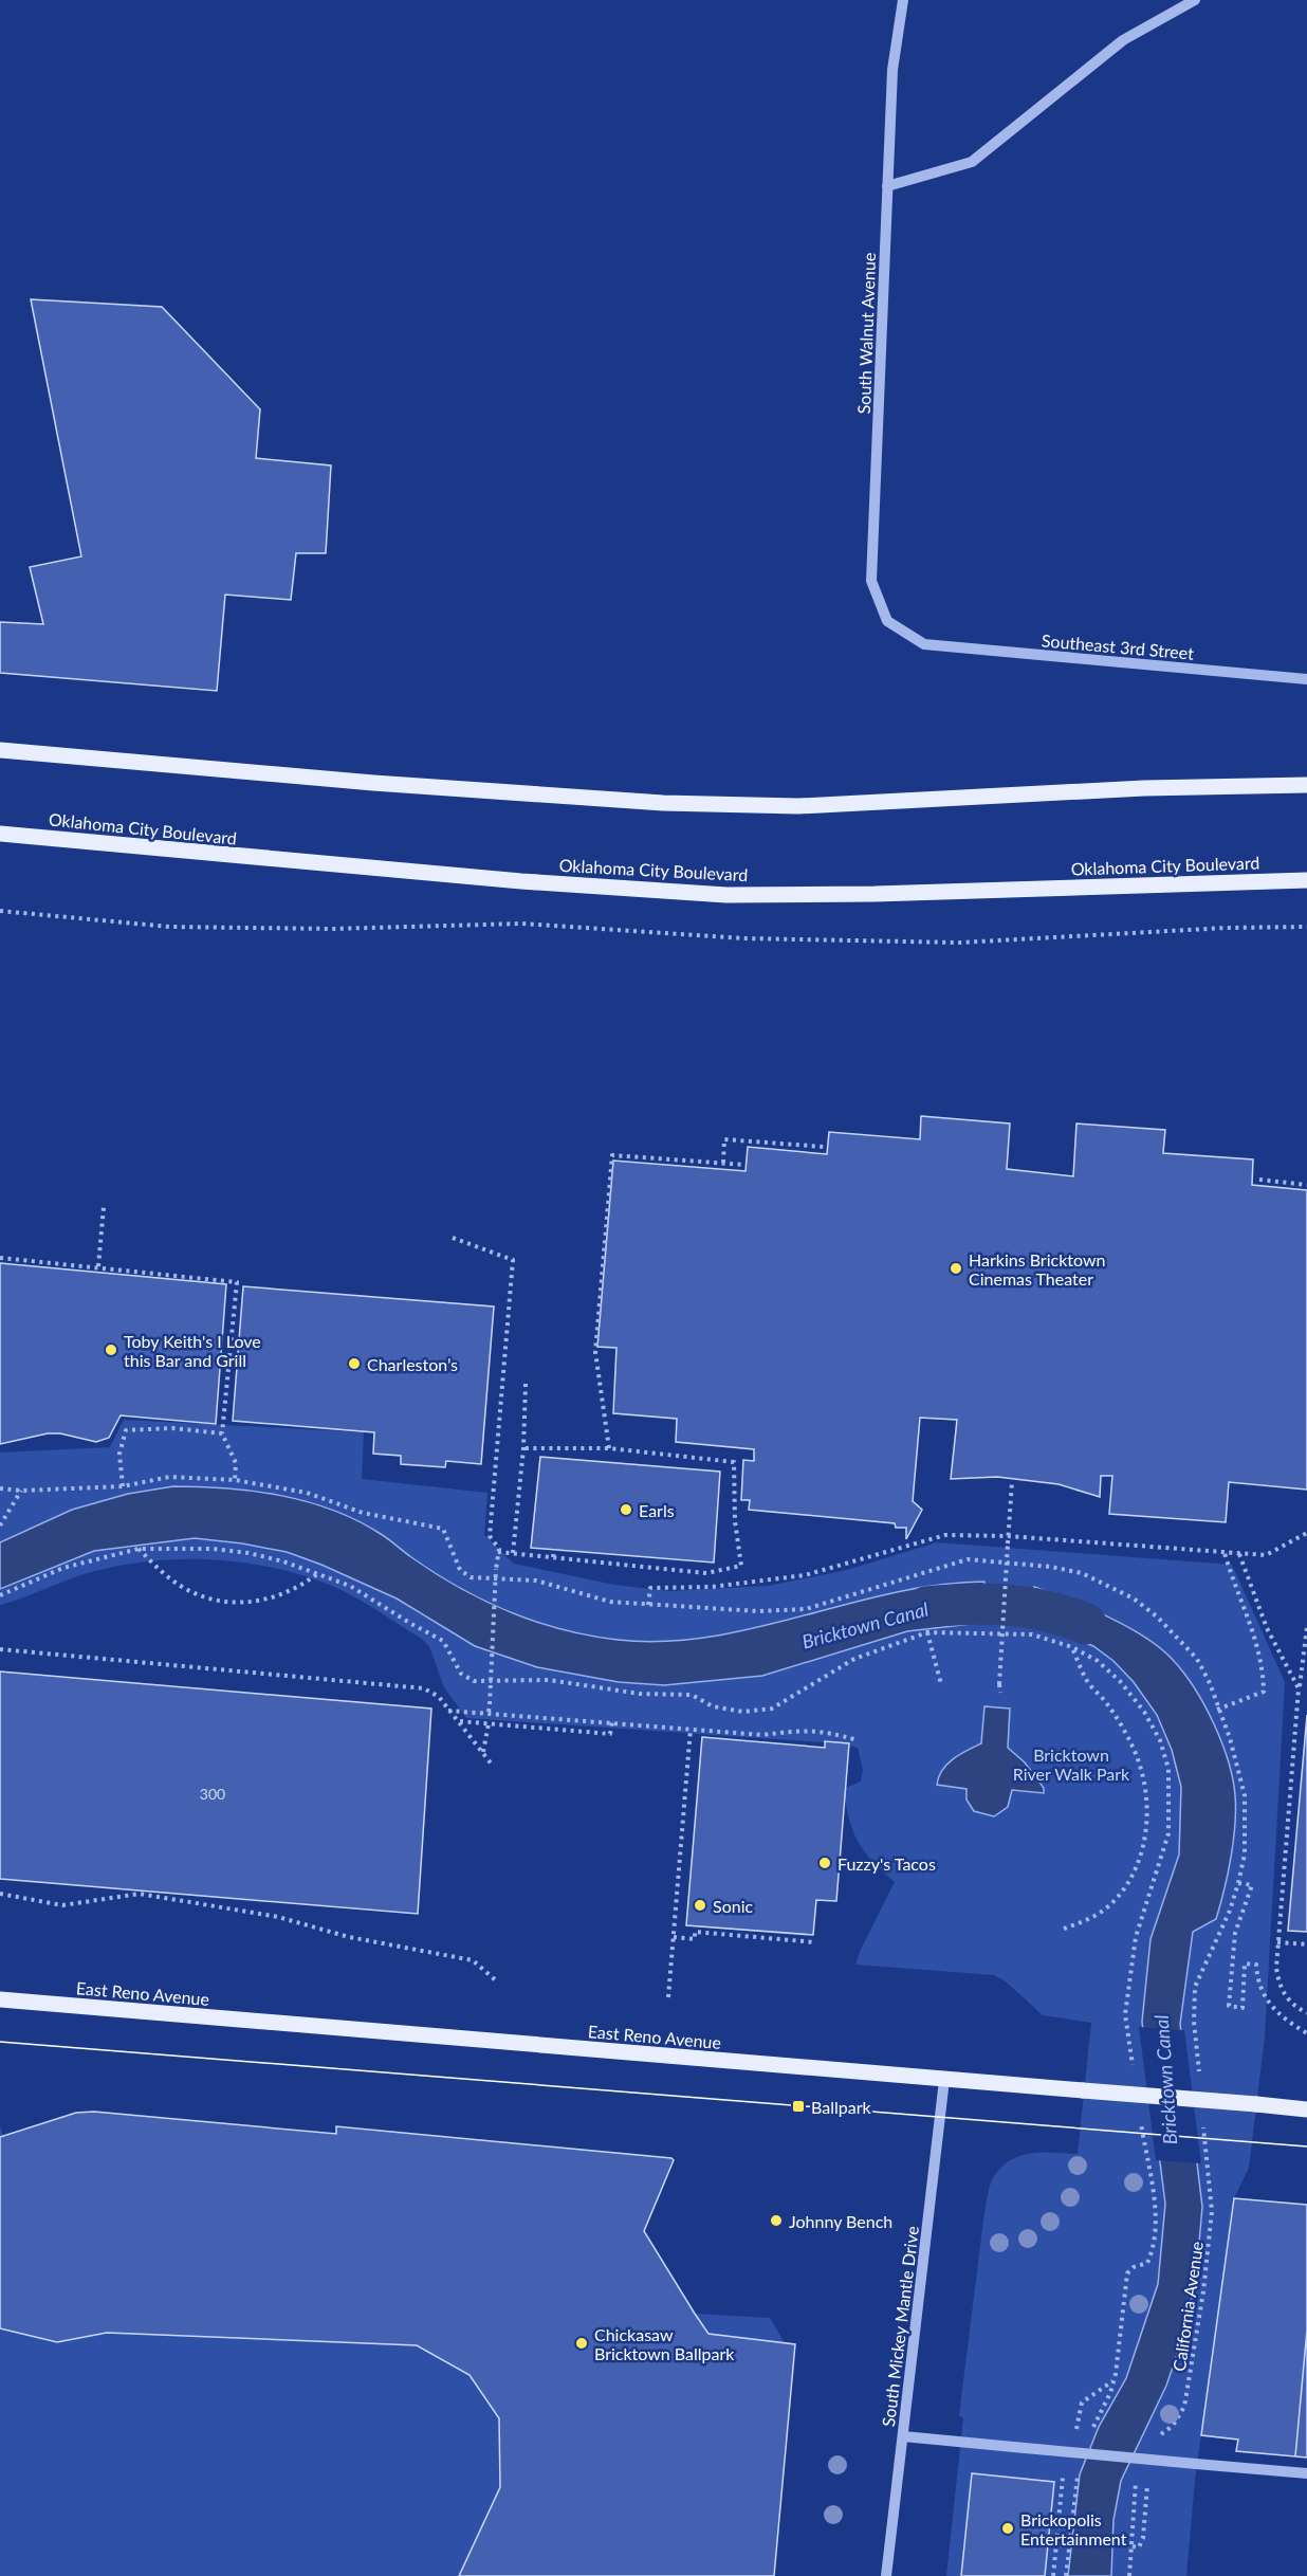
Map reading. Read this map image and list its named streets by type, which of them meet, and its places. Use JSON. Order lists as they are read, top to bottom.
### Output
{
  "streets": {
    "main road": ["Oklahoma City Boulevard", "East Reno Avenue"],
    "street": ["South Walnut Avenue", "Southeast 3rd Street", "South Mickey Mantle Drive"],
    "path": ["California Avenue"]
  },
  "crossings": [
    ["South Walnut Avenue", "Southeast 3rd Street"],
    ["East Reno Avenue", "South Mickey Mantle Drive"]
  ],
  "water": ["Bricktown Canal"],
  "parks": ["Bricktown River Walk Park"],
  "places": {
    "other": [
      "Harkins Bricktown Cinemas Theater",
      "Toby Keith's I Love this Bar and Grill",
      "Charleston’s",
      "Earls",
      "Fuzzy's Tacos",
      "Sonic",
      "Johnny Bench",
      "Chickasaw Bricktown Ballpark",
      "Brickopolis Entertainment"
    ],
    "transit": ["Ballpark"]
  },
  "house_numbers": ["300"]
}
